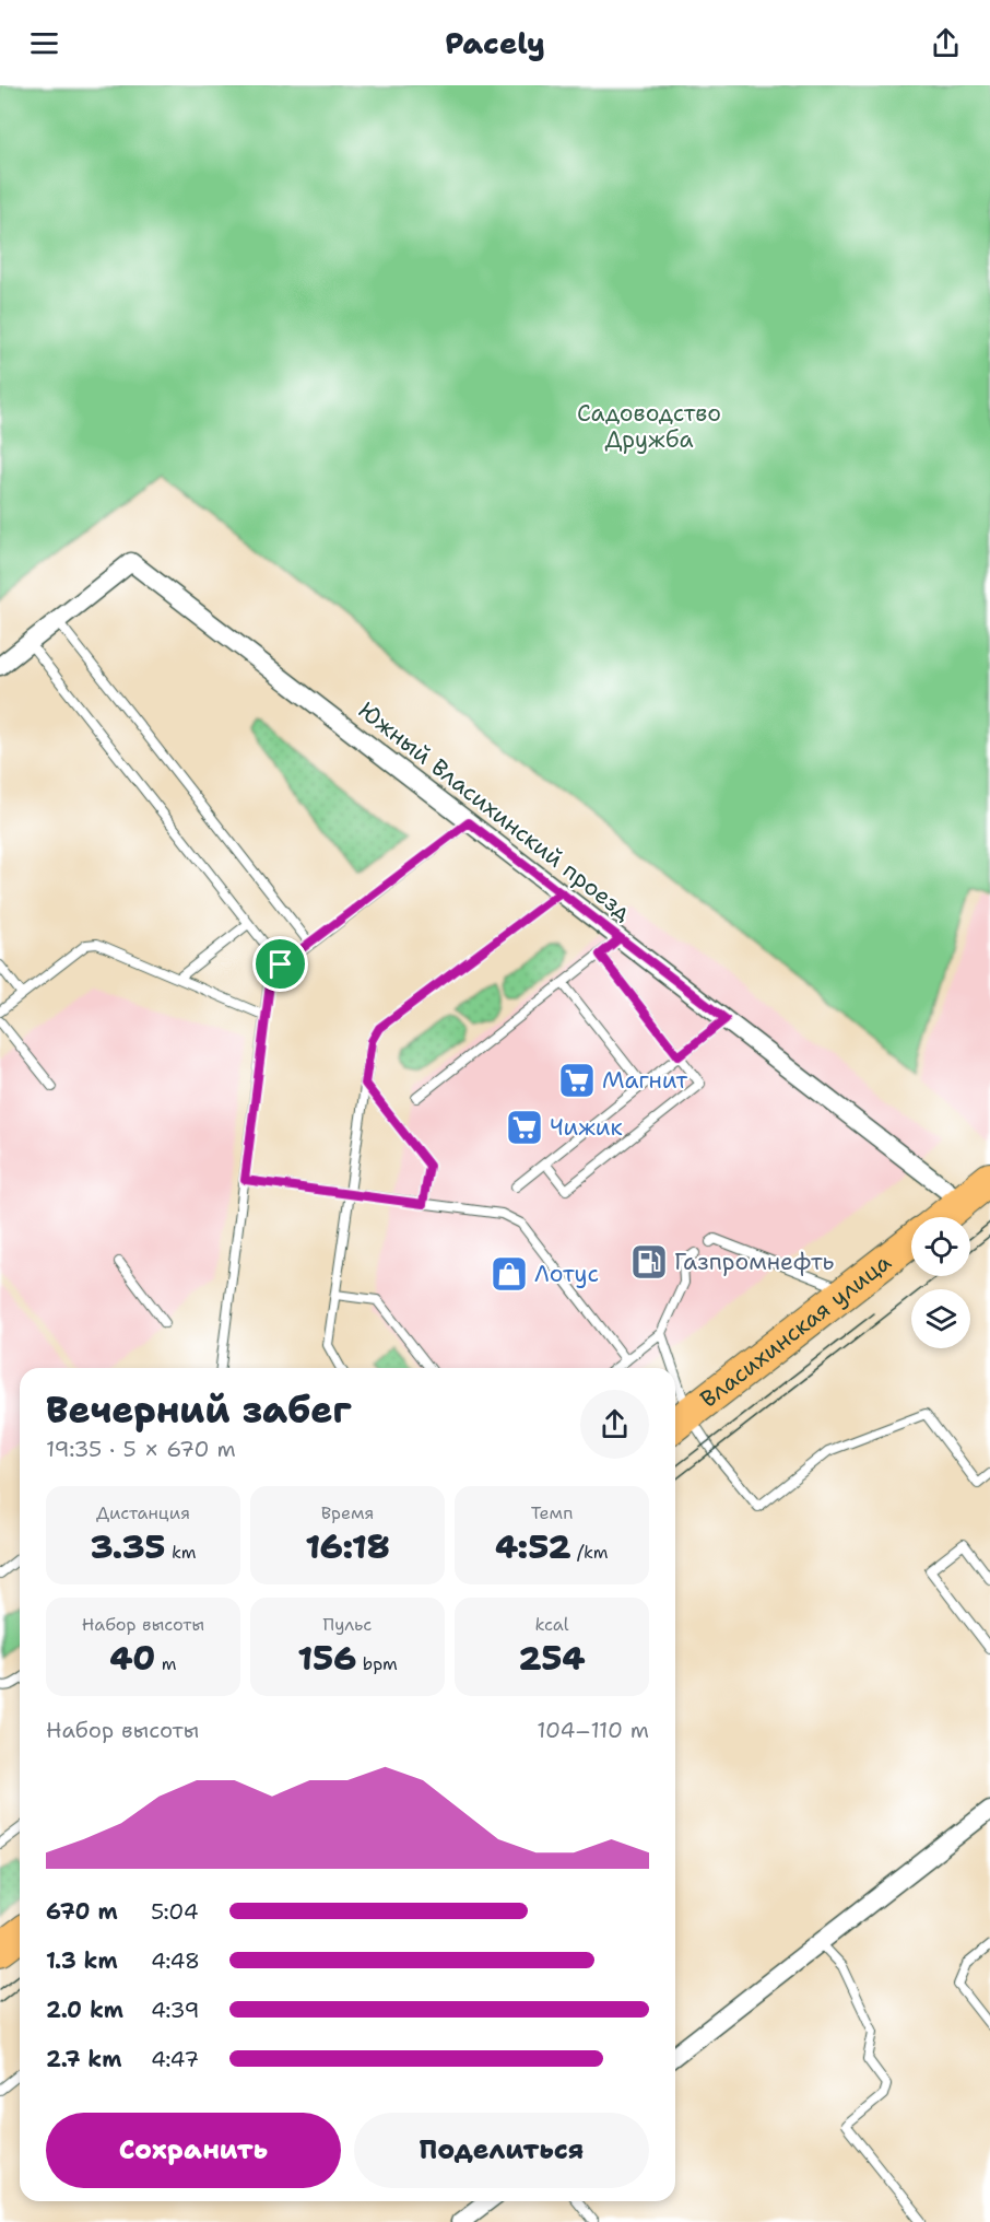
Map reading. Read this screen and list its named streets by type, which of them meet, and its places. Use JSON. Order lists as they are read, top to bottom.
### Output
{
  "streets": {
    "highway": ["Власихинская улица"],
    "street": ["Южный Власихинский проезд"]
  },
  "parks": ["Садоводство Дружба"],
  "places": {
    "supermarket": ["Магнит", "Чижик"],
    "fuel station": ["Газпромнефть"],
    "shop": ["Лотус"]
  },
  "page": {
    "header": "Pacely",
    "heading": ["Вечерний забег", "19:35 · 5 × 670 m"],
    "stats": [
      ["Дистанция", "3.35 km"],
      ["Время", "16:18"],
      ["Темп", "4:52 /km"],
      ["Набор высоты", "40 m"],
      ["Пульс", "156 bpm"],
      ["kcal", "254"]
    ],
    "chart": ["Набор высоты", "104–110 m"],
    "list": [
      {
        "name": "670 m",
        "note": "5:04"
      },
      {
        "name": "1.3 km",
        "note": "4:48"
      },
      {
        "name": "2.0 km",
        "note": "4:39"
      },
      {
        "name": "2.7 km",
        "note": "4:47"
      }
    ],
    "buttons": ["Сохранить", "Поделиться"]
  }
}
